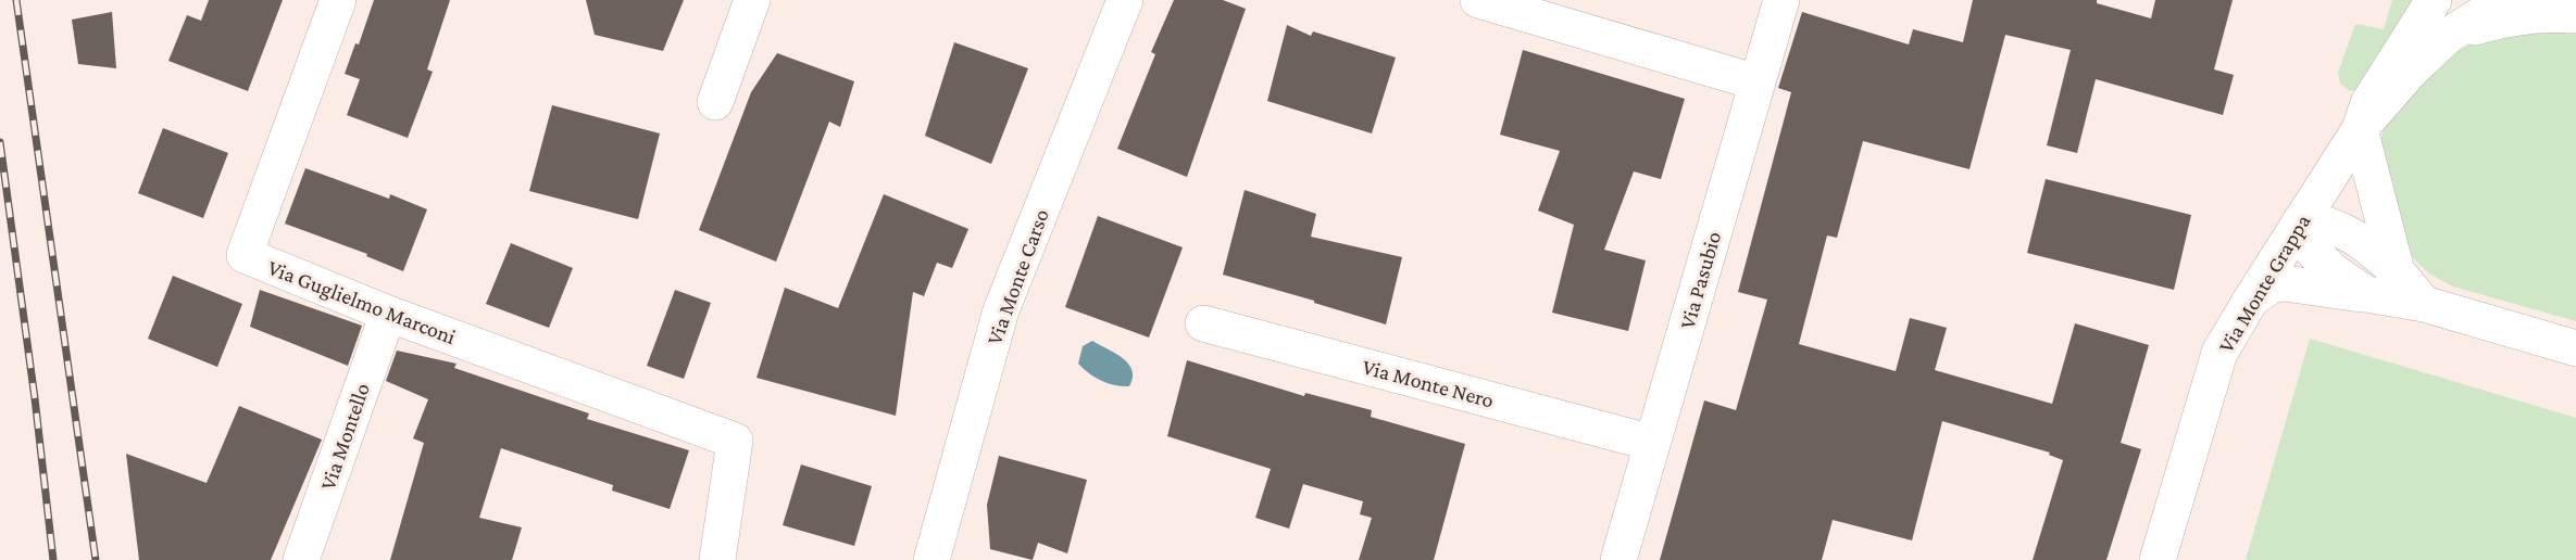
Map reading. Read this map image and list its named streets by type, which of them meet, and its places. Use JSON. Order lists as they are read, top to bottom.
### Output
{
  "streets": {
    "street": [
      "Via Monte Carso",
      "Via Pasubio",
      "Via Monte Grappa",
      "Via Guglielmo Marconi",
      "Via Monte Nero",
      "Via Montello"
    ]
  },
  "crossings": [
    ["Via Pasubio", "Via Monte Nero"],
    ["Via Guglielmo Marconi", "Via Montello"]
  ]
}
